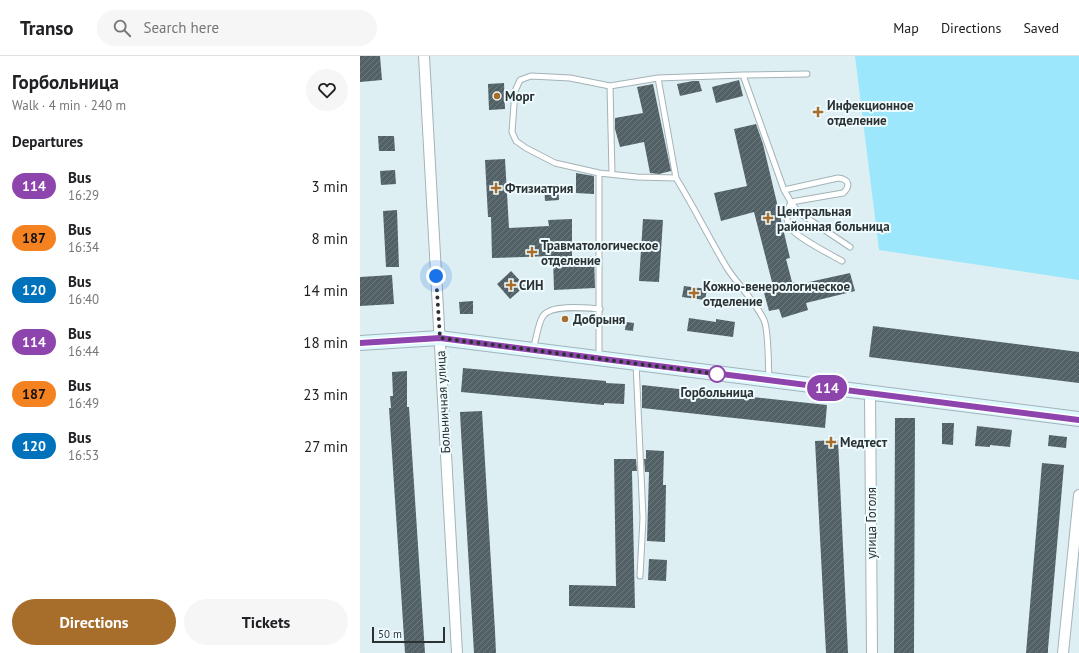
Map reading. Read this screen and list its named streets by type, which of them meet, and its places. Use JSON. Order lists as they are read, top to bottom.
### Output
{
  "streets": {
    "street": ["Больничная улица", "улица Гоголя"]
  },
  "places": {
    "other": ["Морг", "Добрыня", "Горбольница"],
    "health": [
      "Инфекционное отделение",
      "Фтизиатрия",
      "Центральная районная больница",
      "Травматологическое отделение",
      "СИН",
      "Кожно-венерологическое отделение",
      "Медтест"
    ]
  },
  "lines": ["bus line 114"],
  "scale_bar": "50 m",
  "page": {
    "header": "Transo",
    "search": "Search here",
    "nav": ["Map", "Directions", "Saved"],
    "heading": [
      ["Горбольница", "Walk · 4 min · 240 m"],
      "Departures"
    ],
    "on_map": "114",
    "list": [
      {
        "mark": "114",
        "name": "Bus",
        "note": "16:29",
        "value": "3 min"
      },
      {
        "mark": "187",
        "name": "Bus",
        "note": "16:34",
        "value": "8 min"
      },
      {
        "mark": "120",
        "name": "Bus",
        "note": "16:40",
        "value": "14 min"
      },
      {
        "mark": "114",
        "name": "Bus",
        "note": "16:44",
        "value": "18 min"
      },
      {
        "mark": "187",
        "name": "Bus",
        "note": "16:49",
        "value": "23 min"
      },
      {
        "mark": "120",
        "name": "Bus",
        "note": "16:53",
        "value": "27 min"
      }
    ],
    "buttons": ["Directions", "Tickets"],
    "scale": "50 m"
  }
}
